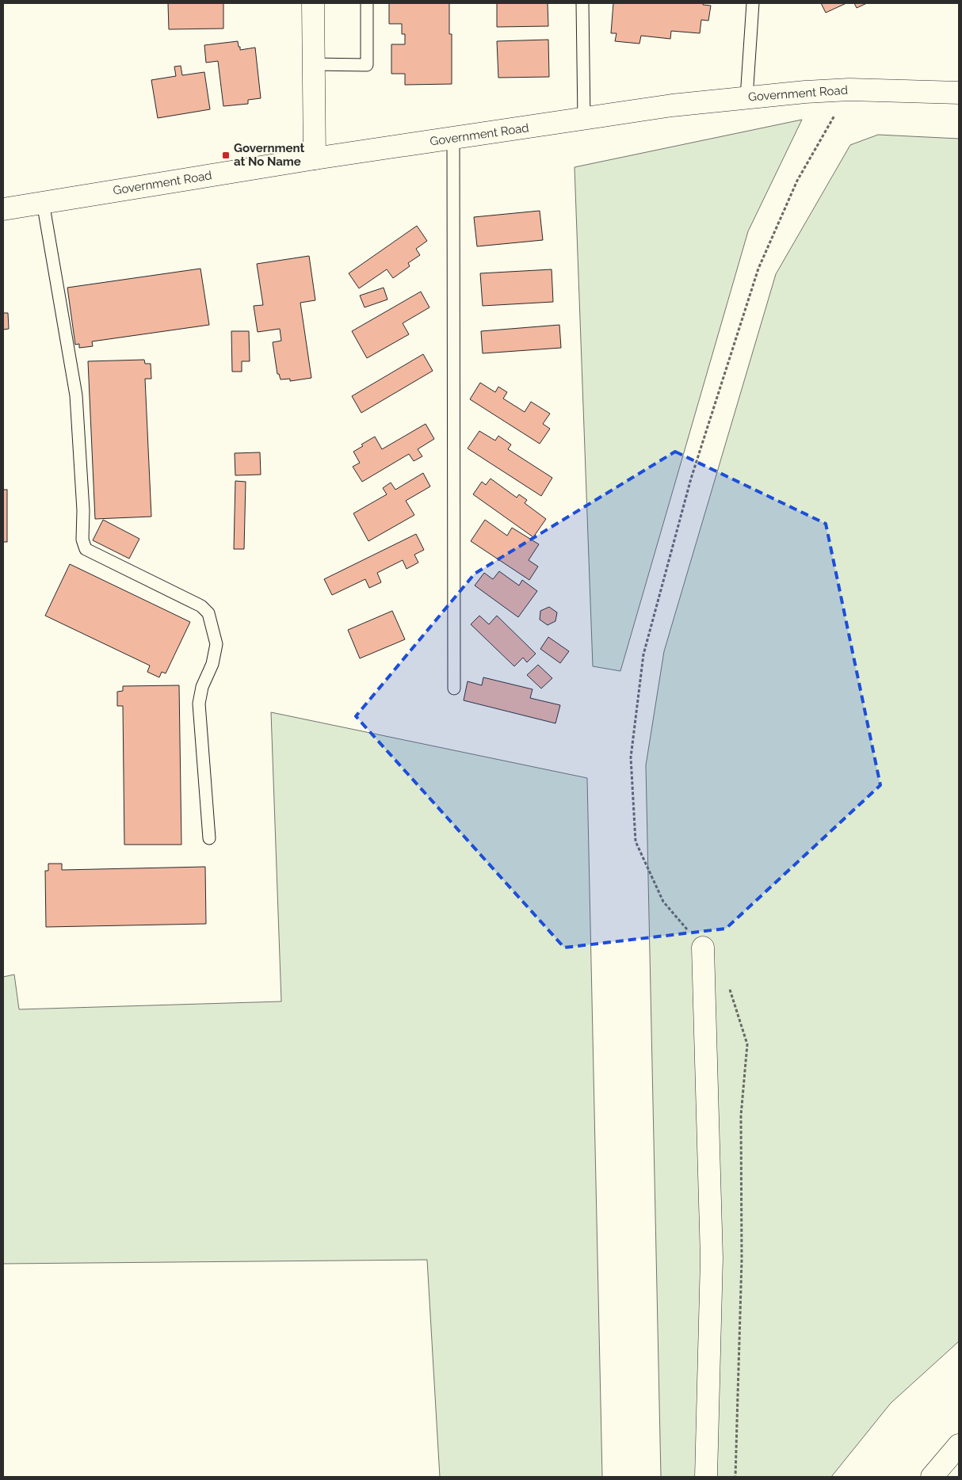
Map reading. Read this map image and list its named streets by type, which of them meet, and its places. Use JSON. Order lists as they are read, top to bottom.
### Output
{
  "streets": {
    "main road": ["Government Road"]
  },
  "places": {
    "transit": ["Government at No Name"]
  }
}
